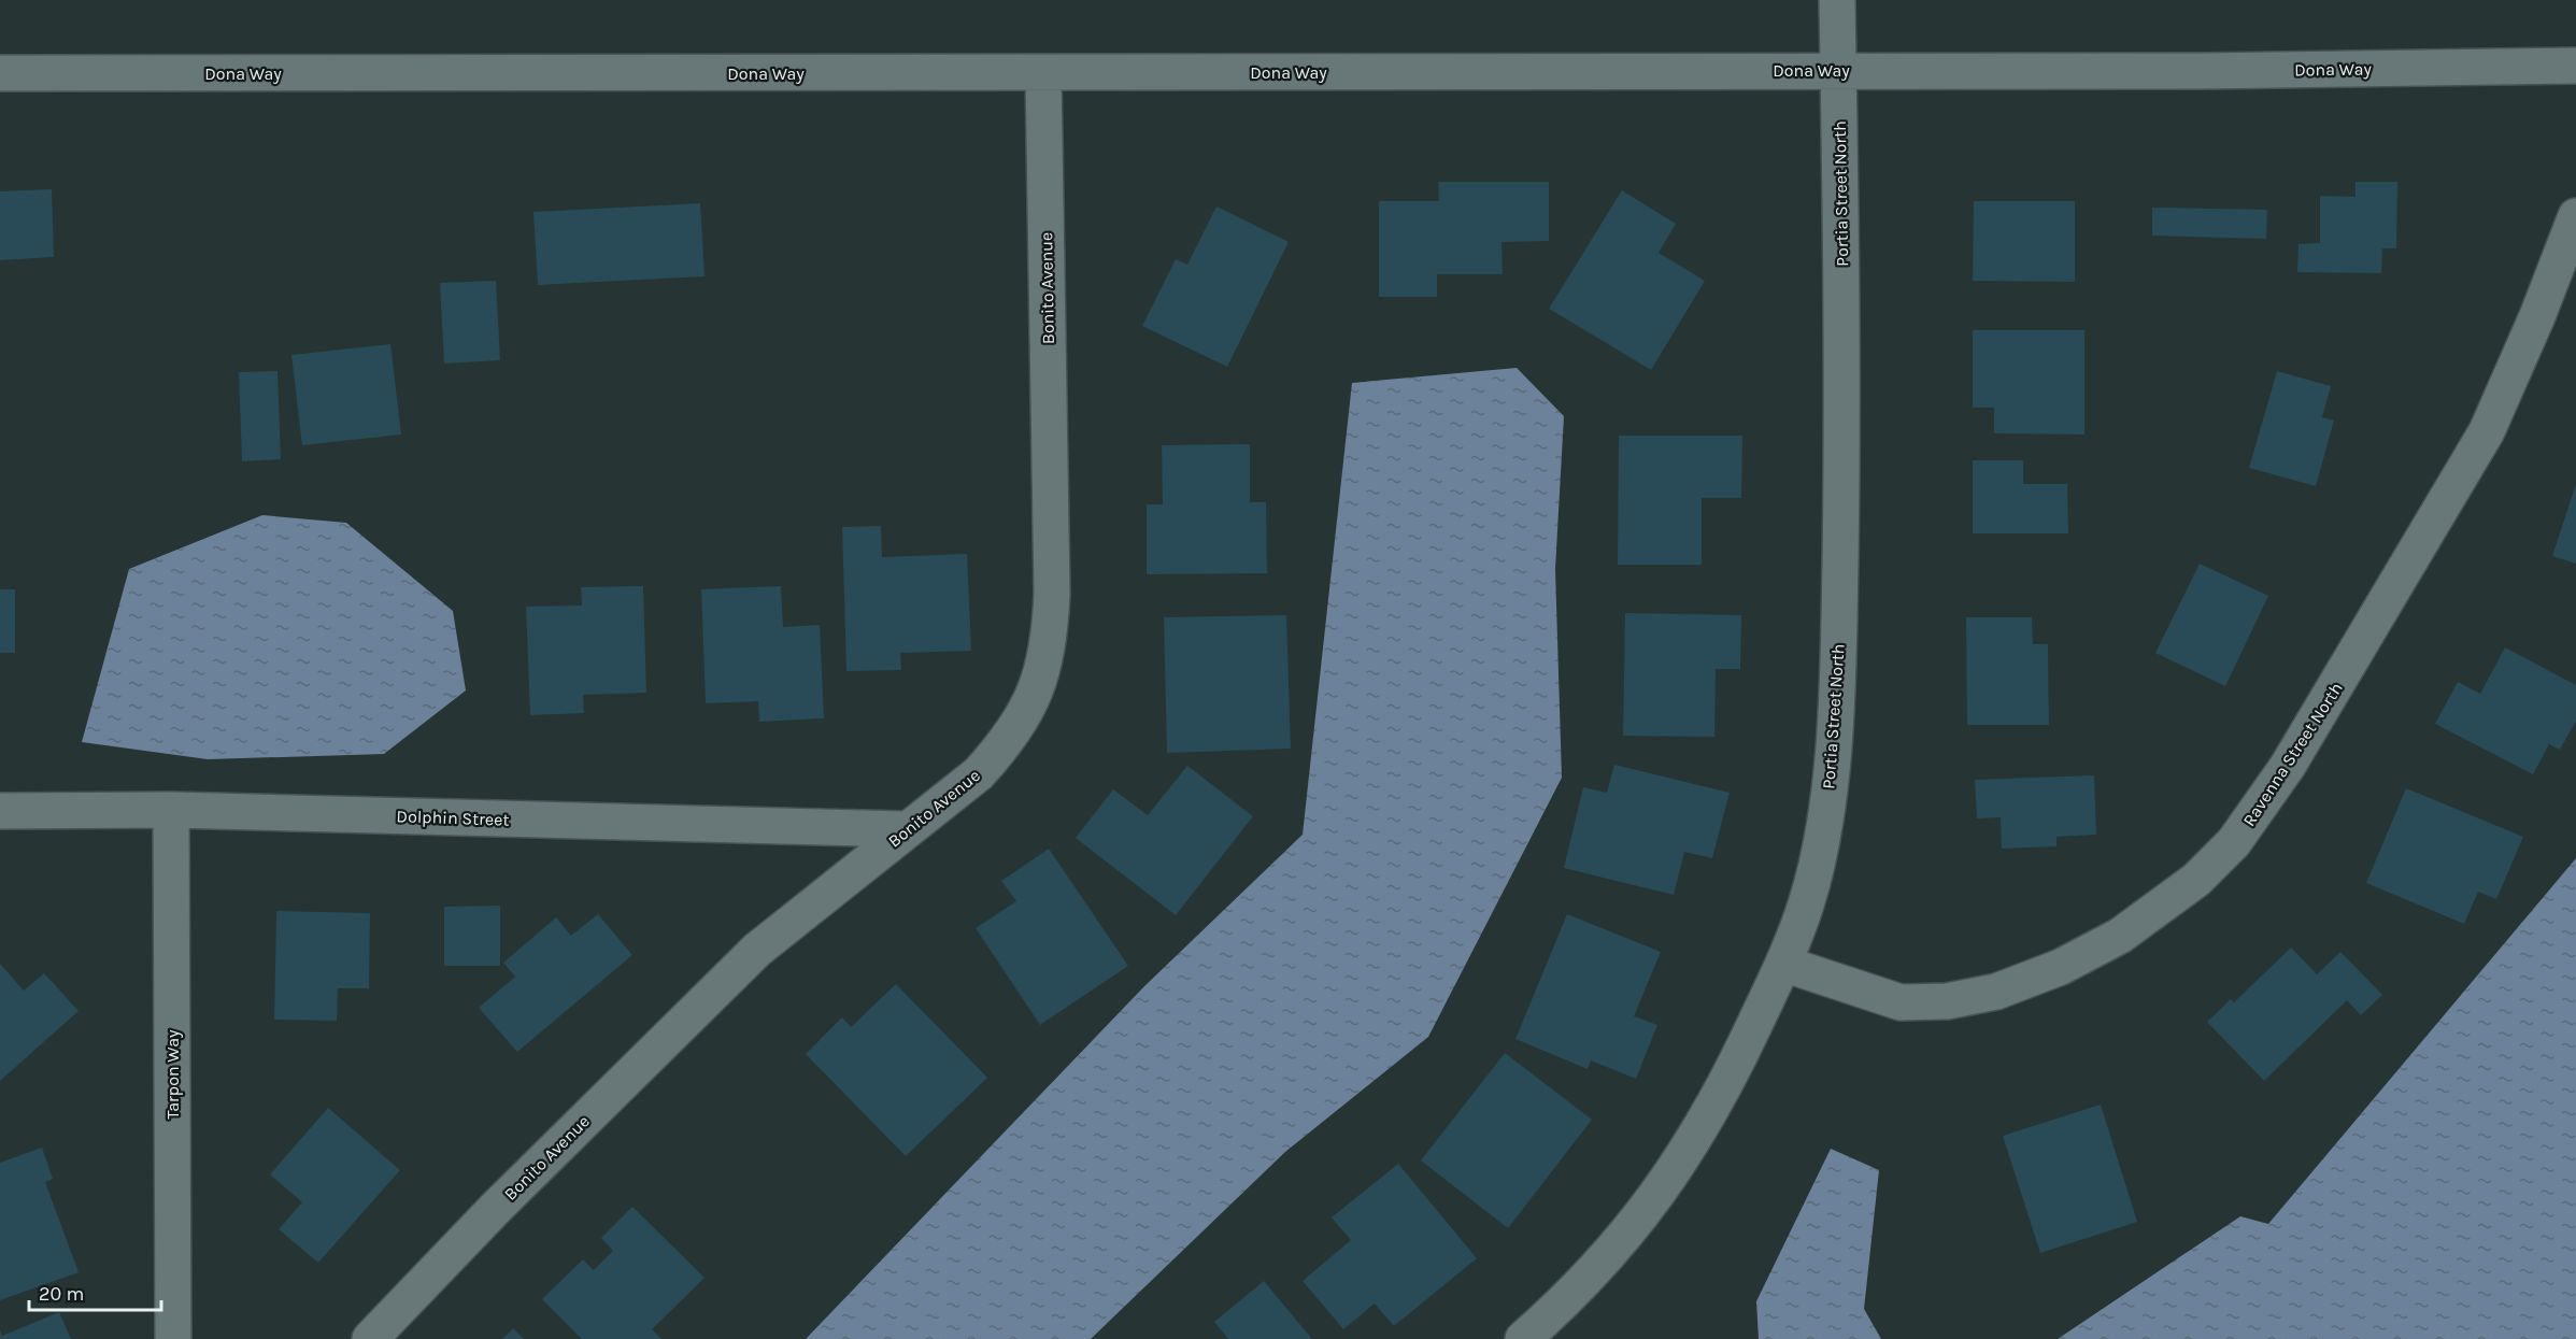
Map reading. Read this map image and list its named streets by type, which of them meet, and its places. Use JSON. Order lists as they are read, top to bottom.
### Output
{
  "streets": {
    "street": [
      "Dona Way",
      "Portia Street North",
      "Bonito Avenue",
      "Ravenna Street North",
      "Dolphin Street",
      "Tarpon Way"
    ]
  },
  "crossings": [
    ["Dona Way", "Portia Street North"],
    ["Dona Way", "Bonito Avenue"],
    ["Portia Street North", "Ravenna Street North"],
    ["Bonito Avenue", "Dolphin Street"],
    ["Dolphin Street", "Tarpon Way"]
  ],
  "scale_bar": "20 m"
}
